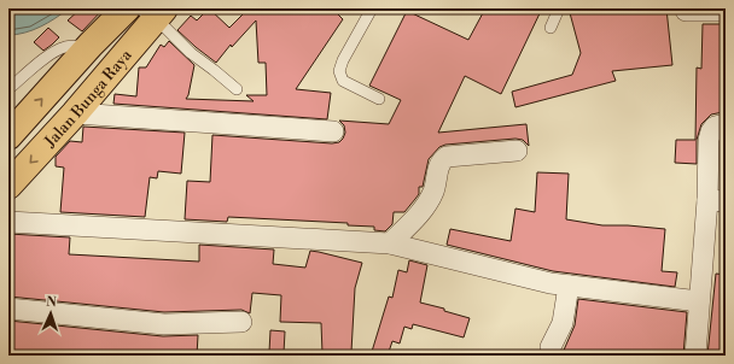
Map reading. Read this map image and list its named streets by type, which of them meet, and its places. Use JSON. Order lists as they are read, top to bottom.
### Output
{
  "streets": {
    "main road": ["Jalan Bunga Raya"]
  },
  "north": "top"
}
